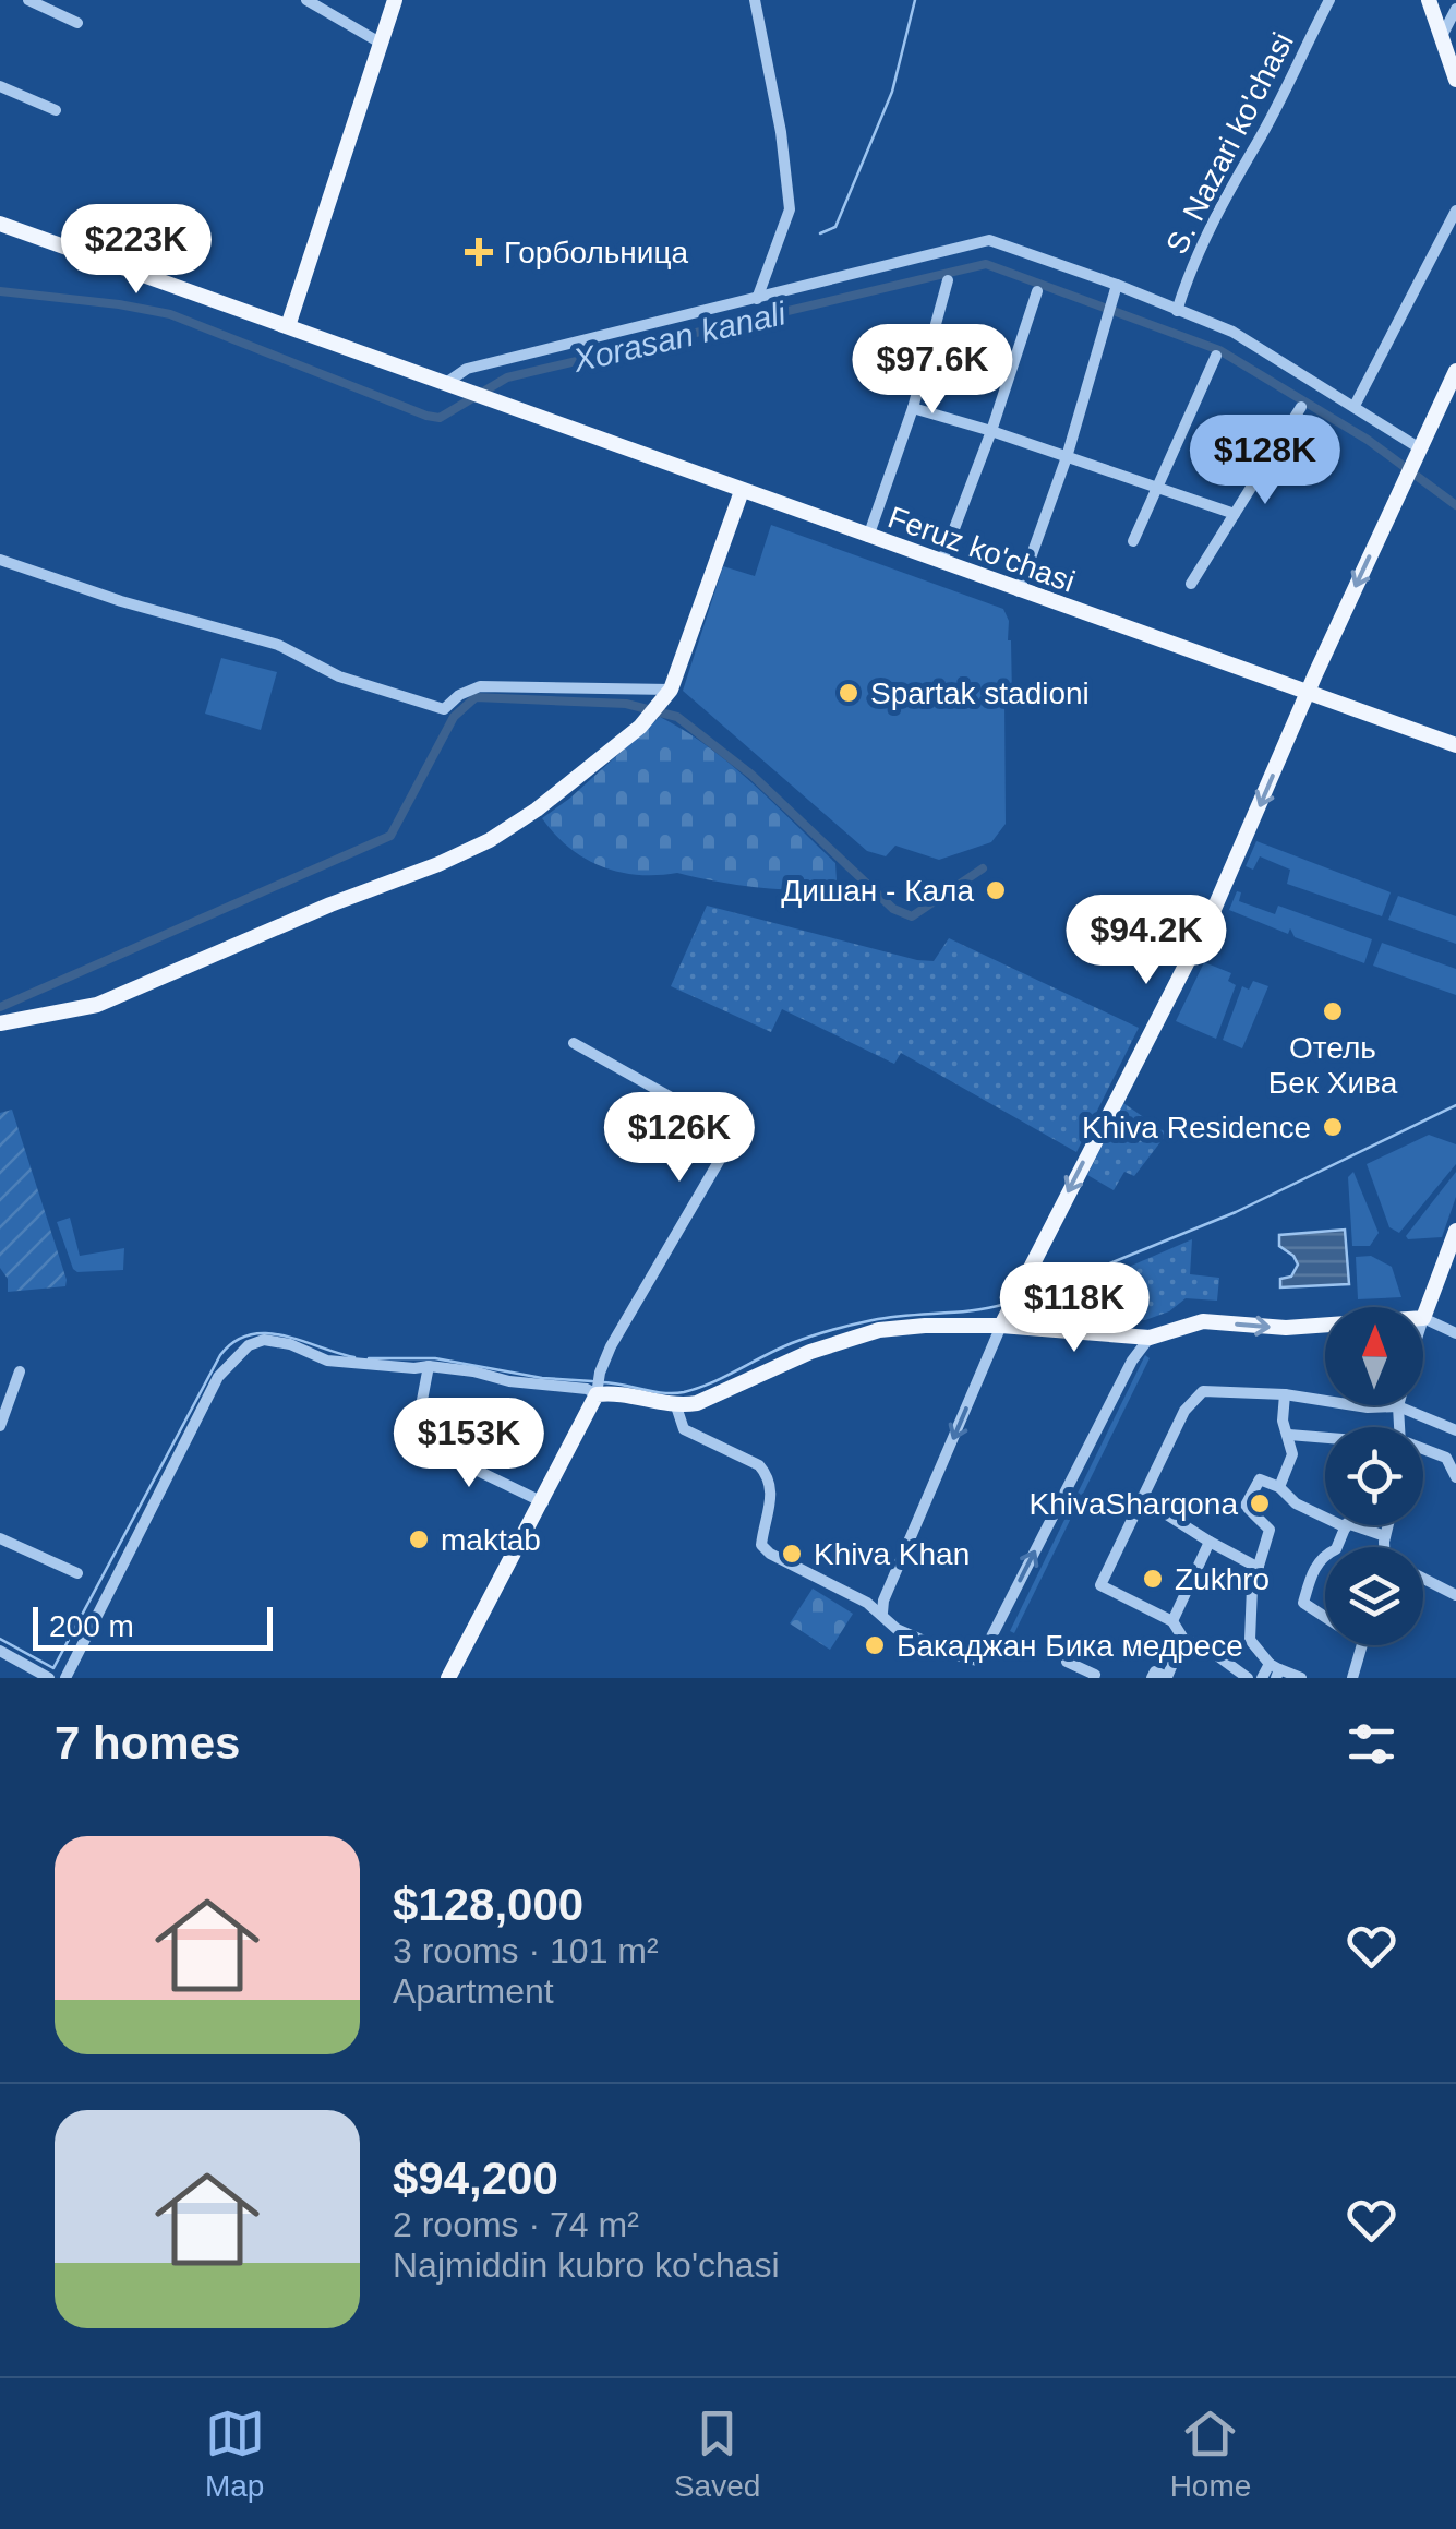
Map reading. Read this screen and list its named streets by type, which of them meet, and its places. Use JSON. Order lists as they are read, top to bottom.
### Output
{
  "streets": {
    "main road": ["Feruz ko'chasi"],
    "street": ["S. Nazari ko'chasi"]
  },
  "water": ["Xorasan kanali"],
  "places": {
    "health": ["Горбольница"],
    "other": [
      "Spartak stadioni",
      "Дишан - Кала",
      "Отель Бек Хива",
      "Khiva Residence",
      "KhivaSharqona",
      "maktab",
      "Khiva Khan",
      "Zukhro",
      "Бакаджан Бика медресе"
    ]
  },
  "scale_bar": "200 m",
  "north": "top",
  "page": {
    "price": [
      "$223K",
      "$97.6K",
      "$128K",
      "$94.2K",
      "$126K",
      "$118K",
      "$153K"
    ],
    "scale": "200 m",
    "heading": "7 homes",
    "list": [
      {
        "name": "$128,000",
        "note": "3 rooms · 101 m² · Apartment"
      },
      {
        "name": "$94,200",
        "note": "2 rooms · 74 m² · Najmiddin kubro ko'chasi"
      }
    ],
    "tabs": ["Map", "Saved", "Home"]
  }
}
